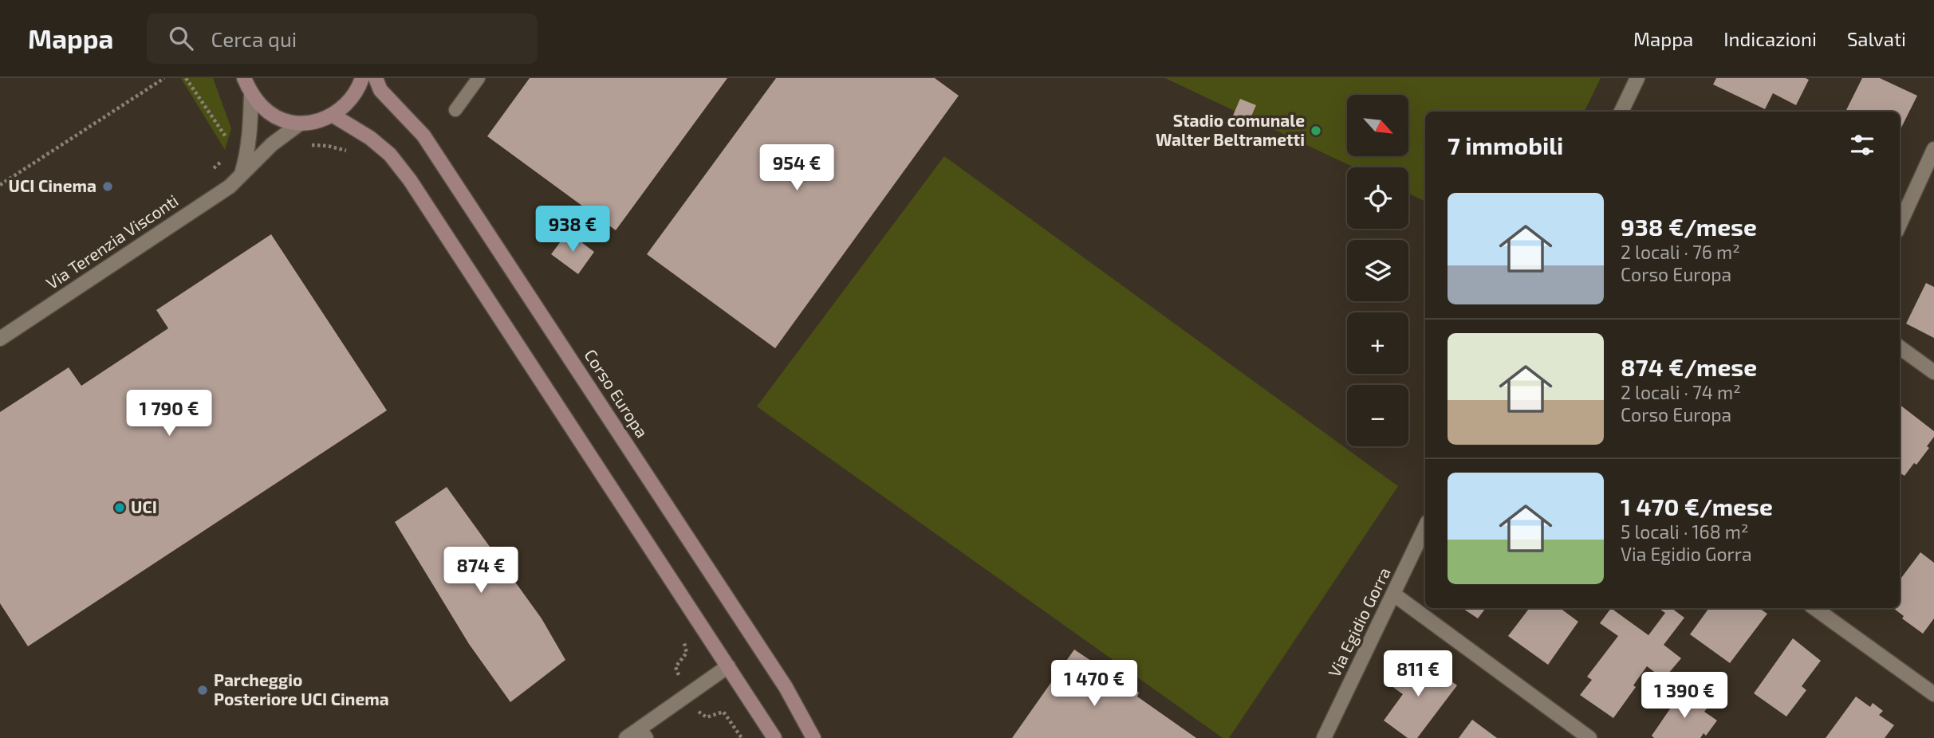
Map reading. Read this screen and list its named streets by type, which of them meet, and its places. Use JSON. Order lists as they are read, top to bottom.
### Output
{
  "streets": {
    "main road": ["Corso Europa"],
    "street": ["Via Terenzia Visconti", "Via Egidio Gorra"]
  },
  "places": [
    "Stadio comunale Walter Beltrametti",
    "UCI Cinema",
    "UCI",
    "Parcheggio Posteriore UCI Cinema"
  ],
  "north": "bottom right",
  "page": {
    "header": "Mappa",
    "search": "Cerca qui",
    "nav": ["Mappa", "Indicazioni", "Salvati"],
    "map_buttons": ["+", "−"],
    "heading": "7 immobili",
    "price": [
      "954 €",
      "938 €",
      "1 790 €",
      "874 €",
      "811 €",
      "1 470 €",
      "1 390 €"
    ],
    "list": [
      {
        "name": "938 €/mese",
        "note": "2 locali · 76 m² · Corso Europa"
      },
      {
        "name": "874 €/mese",
        "note": "2 locali · 74 m² · Corso Europa"
      },
      {
        "name": "1 470 €/mese",
        "note": "5 locali · 168 m² · Via Egidio Gorra"
      }
    ]
  }
}
